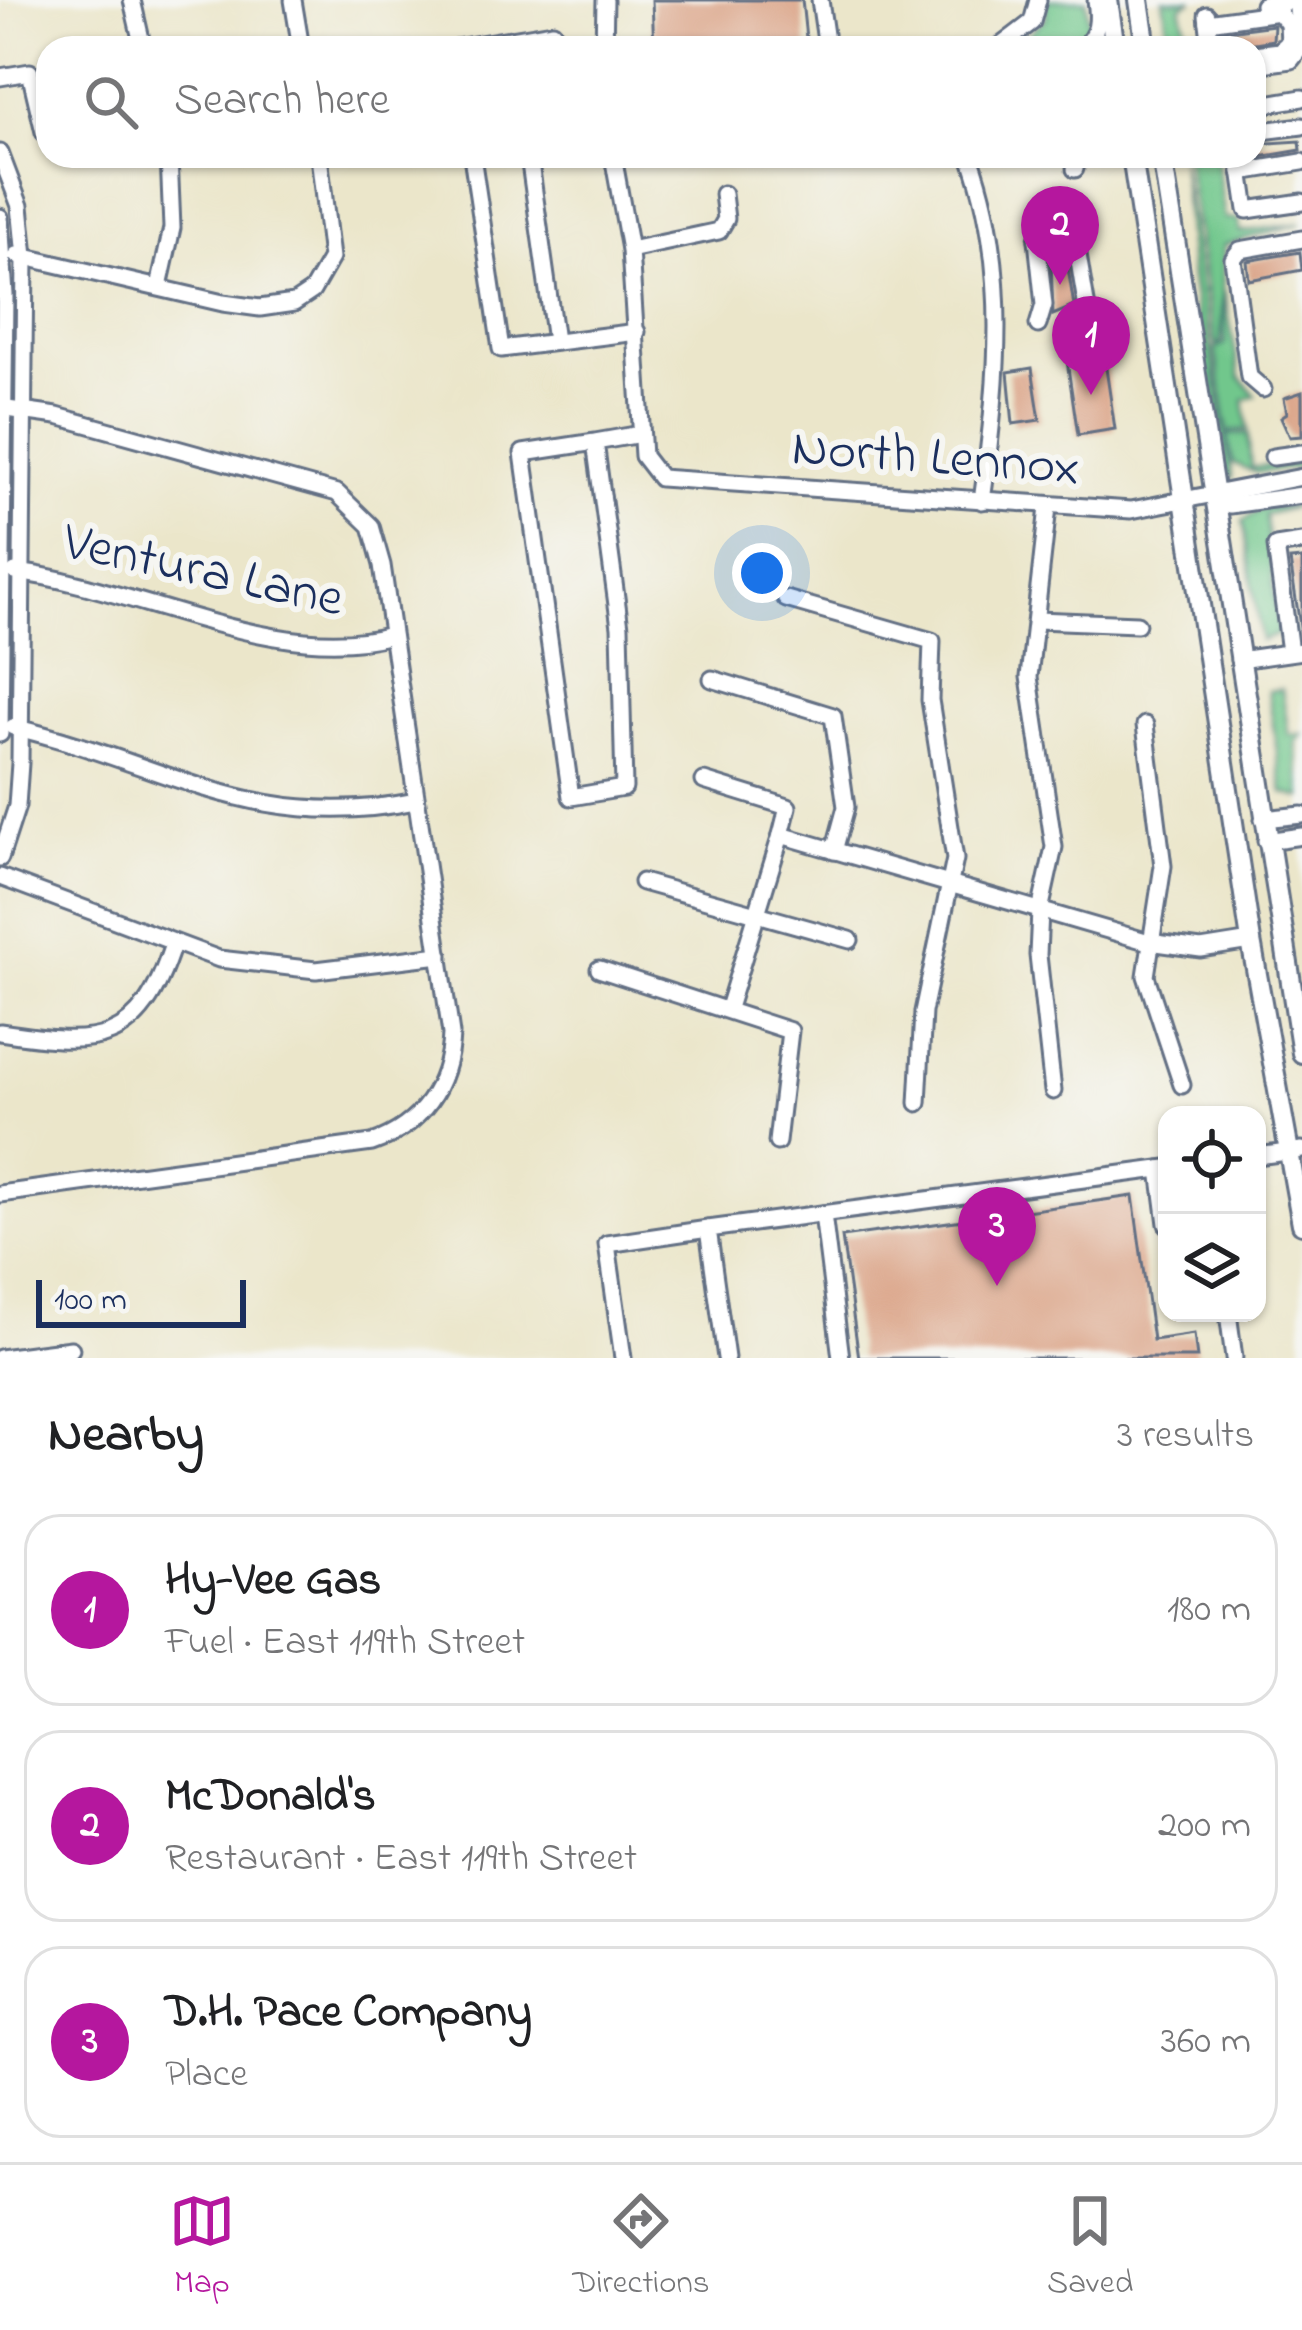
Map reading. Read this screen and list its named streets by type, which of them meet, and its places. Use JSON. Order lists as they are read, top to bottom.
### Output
{
  "streets": {
    "street": ["North Lennox", "Ventura Lane"]
  },
  "scale_bar": "100 m",
  "page": {
    "search": "Search here",
    "pins": ["2", "1", "3"],
    "scale": "100 m",
    "heading": ["Nearby", "3 results"],
    "list": [
      {
        "mark": "1",
        "name": "Hy-Vee Gas",
        "note": "Fuel · East 119th Street",
        "value": "180 m"
      },
      {
        "mark": "2",
        "name": "McDonald's",
        "note": "Restaurant · East 119th Street",
        "value": "200 m"
      },
      {
        "mark": "3",
        "name": "D.H. Pace Company",
        "note": "Place",
        "value": "360 m"
      }
    ],
    "nav": ["Map", "Directions", "Saved"]
  }
}
